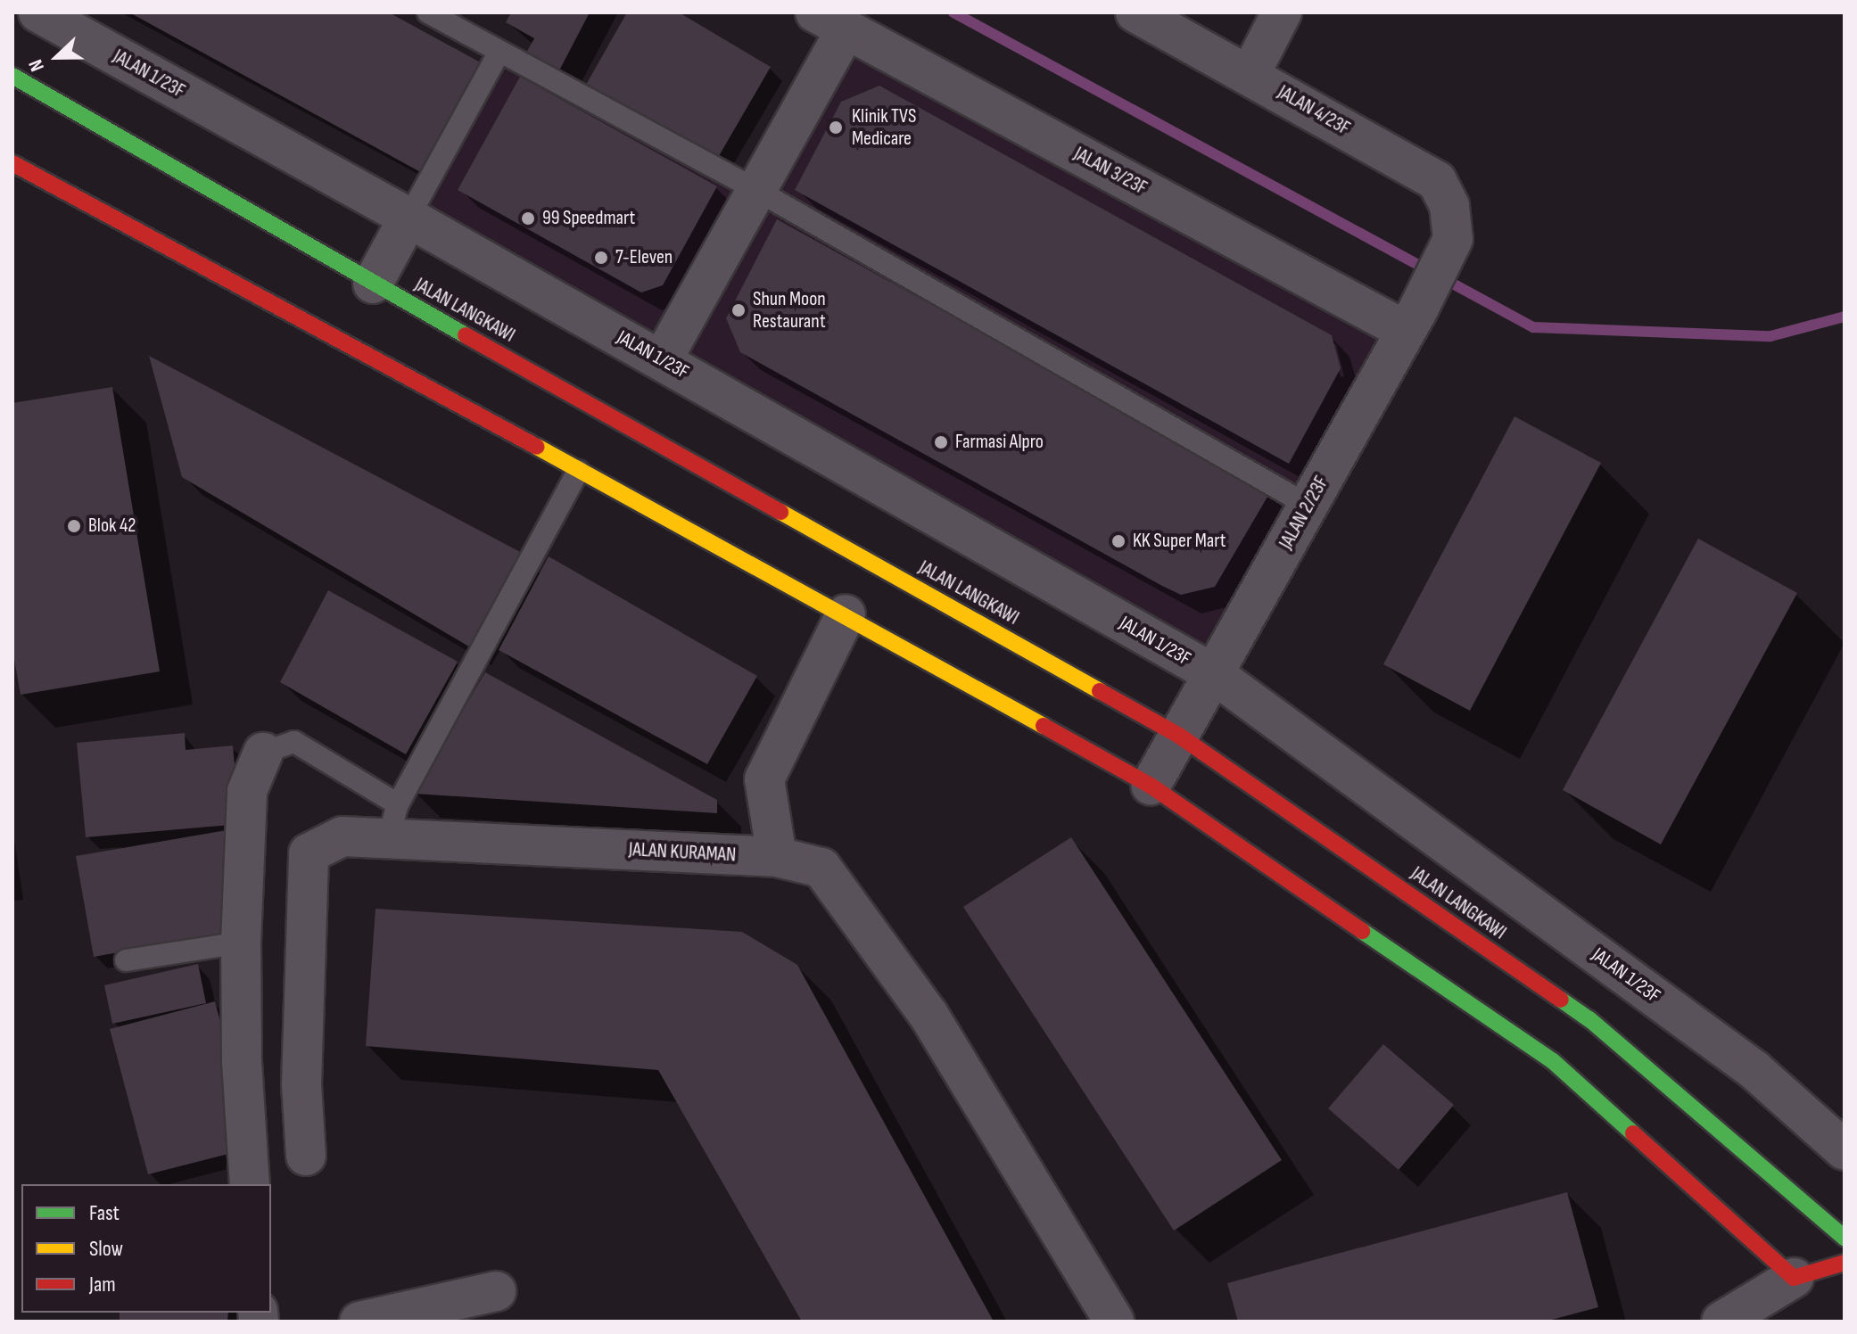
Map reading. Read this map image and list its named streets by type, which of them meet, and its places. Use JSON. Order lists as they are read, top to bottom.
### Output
{
  "streets": {
    "street": [
      "JALAN 1/23F",
      "JALAN 4/23F",
      "JALAN 3/23F",
      "JALAN LANGKAWI",
      "JALAN 2/23F",
      "JALAN KURAMAN"
    ]
  },
  "crossings": [
    ["JALAN 1/23F", "JALAN 2/23F"],
    ["JALAN 4/23F", "JALAN 2/23F"],
    ["JALAN 3/23F", "JALAN 2/23F"],
    ["JALAN LANGKAWI", "JALAN 2/23F"]
  ],
  "places": [
    "Klinik TVS Medicare",
    "99 Speedmart",
    "7-Eleven",
    "Shun Moon Restaurant",
    "Farmasi Alpro",
    "Blok 42",
    "KK Super Mart"
  ],
  "legend": ["Fast", "Slow", "Jam"],
  "north": "left"
}
